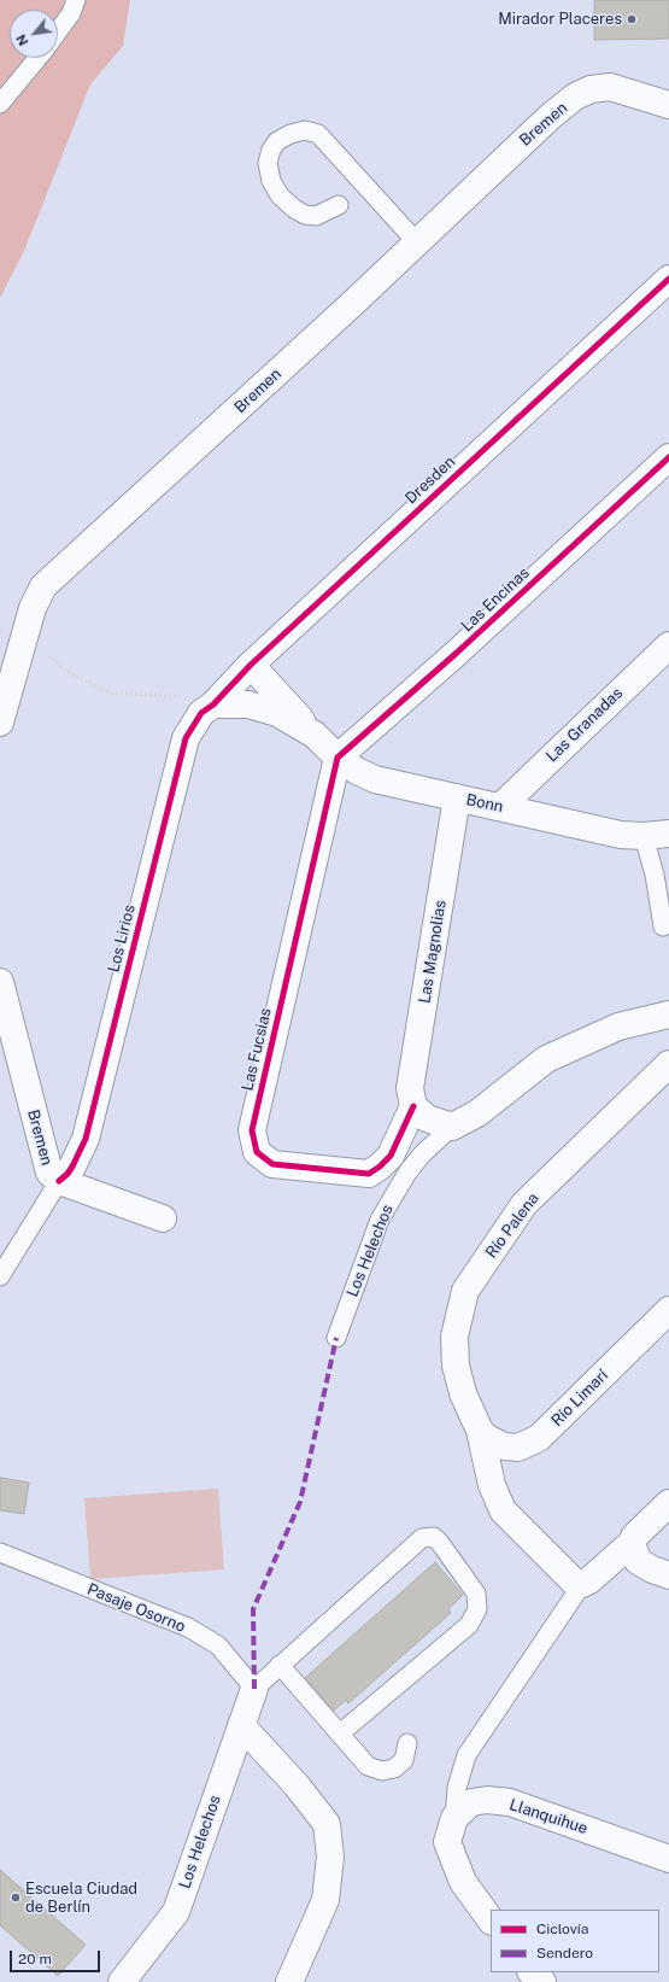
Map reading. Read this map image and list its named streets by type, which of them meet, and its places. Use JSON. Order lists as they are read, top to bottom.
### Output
{
  "streets": {
    "street": [
      "Bremen",
      "Dresden",
      "Las Encinas",
      "Las Granadas",
      "Bonn",
      "Los Lirios",
      "Las Magnolias",
      "Las Fucsias",
      "Río Palena",
      "Los Helechos",
      "Río Limarí",
      "Llanquihue"
    ],
    "lane": ["Pasaje Osorno"]
  },
  "crossings": [
    ["Bremen", "Los Lirios"],
    ["Dresden", "Bonn"],
    ["Dresden", "Los Lirios"],
    ["Las Encinas", "Bonn"],
    ["Las Encinas", "Las Fucsias"],
    ["Las Granadas", "Bonn"],
    ["Bonn", "Los Lirios"],
    ["Bonn", "Las Magnolias"],
    ["Bonn", "Las Fucsias"],
    ["Las Magnolias", "Las Fucsias"],
    ["Río Palena", "Río Limarí"],
    ["Los Helechos", "Pasaje Osorno"]
  ],
  "places": ["Mirador Placeres", "Escuela Ciudad de Berlín"],
  "legend": ["Ciclovía", "Sendero"],
  "scale_bar": "20 m",
  "north": "bottom left"
}
